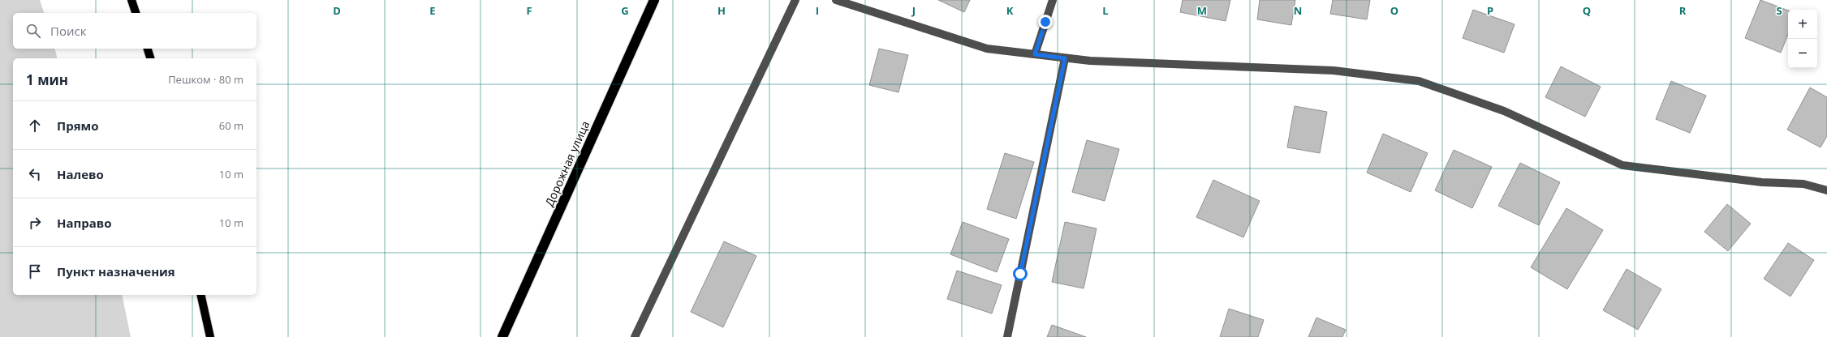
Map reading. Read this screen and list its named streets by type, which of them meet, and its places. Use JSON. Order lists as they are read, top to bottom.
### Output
{
  "streets": {
    "highway": ["Дорожная улица"]
  },
  "page": {
    "map_buttons": ["+", "−"],
    "search": "Поиск",
    "heading": ["1 мин", "Пешком · 80 m"],
    "list": [
      ["Прямо", "60 m"],
      ["Налево", "10 m"],
      ["Направо", "10 m"],
      "Пункт назначения"
    ]
  },
  "grid": {
    "columns": [
      "D",
      "E",
      "F",
      "G",
      "H",
      "I",
      "J",
      "K",
      "L",
      "M",
      "N",
      "O",
      "P",
      "Q",
      "R",
      "S"
    ]
  }
}
